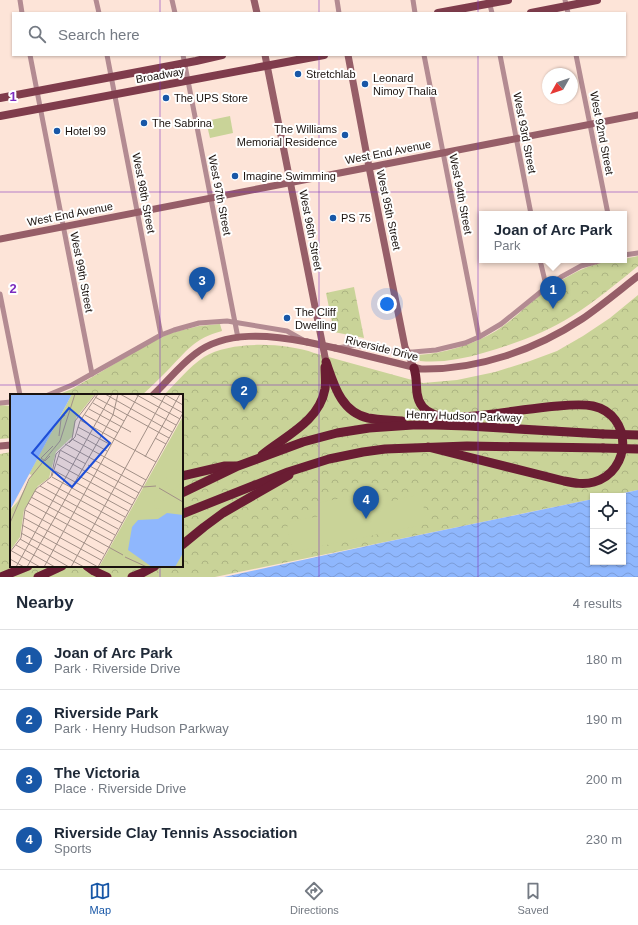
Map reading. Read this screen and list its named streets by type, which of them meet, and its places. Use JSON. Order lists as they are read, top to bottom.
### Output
{
  "streets": {
    "highway": ["Henry Hudson Parkway"],
    "main road": [
      "Broadway",
      "West End Avenue",
      "West 95th Street",
      "West 96th Street",
      "Riverside Drive"
    ],
    "street": [
      "West 93rd Street",
      "West 92nd Street",
      "West 98th Street",
      "West 94th Street",
      "West 97th Street",
      "West 99th Street"
    ]
  },
  "crossings": [
    ["Broadway", "West 98th Street"],
    ["Broadway", "West 97th Street"],
    ["Broadway", "West 96th Street"],
    ["Broadway", "West 99th Street"],
    ["West 93rd Street", "West End Avenue"],
    ["West 92nd Street", "West End Avenue"],
    ["West End Avenue", "West 98th Street"],
    ["West End Avenue", "West 94th Street"],
    ["West End Avenue", "West 97th Street"],
    ["West End Avenue", "West 95th Street"],
    ["West End Avenue", "West 96th Street"],
    ["West End Avenue", "West 99th Street"],
    ["West 98th Street", "Riverside Drive"],
    ["West 94th Street", "Riverside Drive"],
    ["West 97th Street", "Riverside Drive"],
    ["West 95th Street", "Riverside Drive"],
    ["West 99th Street", "Riverside Drive"]
  ],
  "places": [
    "Stretchlab",
    "Leonard Nimoy Thalia",
    "The UPS Store",
    "The Sabrina",
    "Hotel 99",
    "The Williams Memorial Residence",
    "Imagine Swimming",
    "PS 75",
    "The Cliff Dwelling"
  ],
  "north": "bottom left",
  "page": {
    "search": "Search here",
    "popup": ["Joan of Arc Park", "Park"],
    "pins": [
      "3",
      "1",
      "2",
      "4"
    ],
    "heading": ["Nearby", "4 results"],
    "list": [
      {
        "mark": "1",
        "name": "Joan of Arc Park",
        "note": "Park · Riverside Drive",
        "value": "180 m"
      },
      {
        "mark": "2",
        "name": "Riverside Park",
        "note": "Park · Henry Hudson Parkway",
        "value": "190 m"
      },
      {
        "mark": "3",
        "name": "The Victoria",
        "note": "Place · Riverside Drive",
        "value": "200 m"
      },
      {
        "mark": "4",
        "name": "Riverside Clay Tennis Association",
        "note": "Sports",
        "value": "230 m"
      }
    ],
    "nav": ["Map", "Directions", "Saved"]
  },
  "grid": {
    "rows": ["1", "2"]
  }
}
